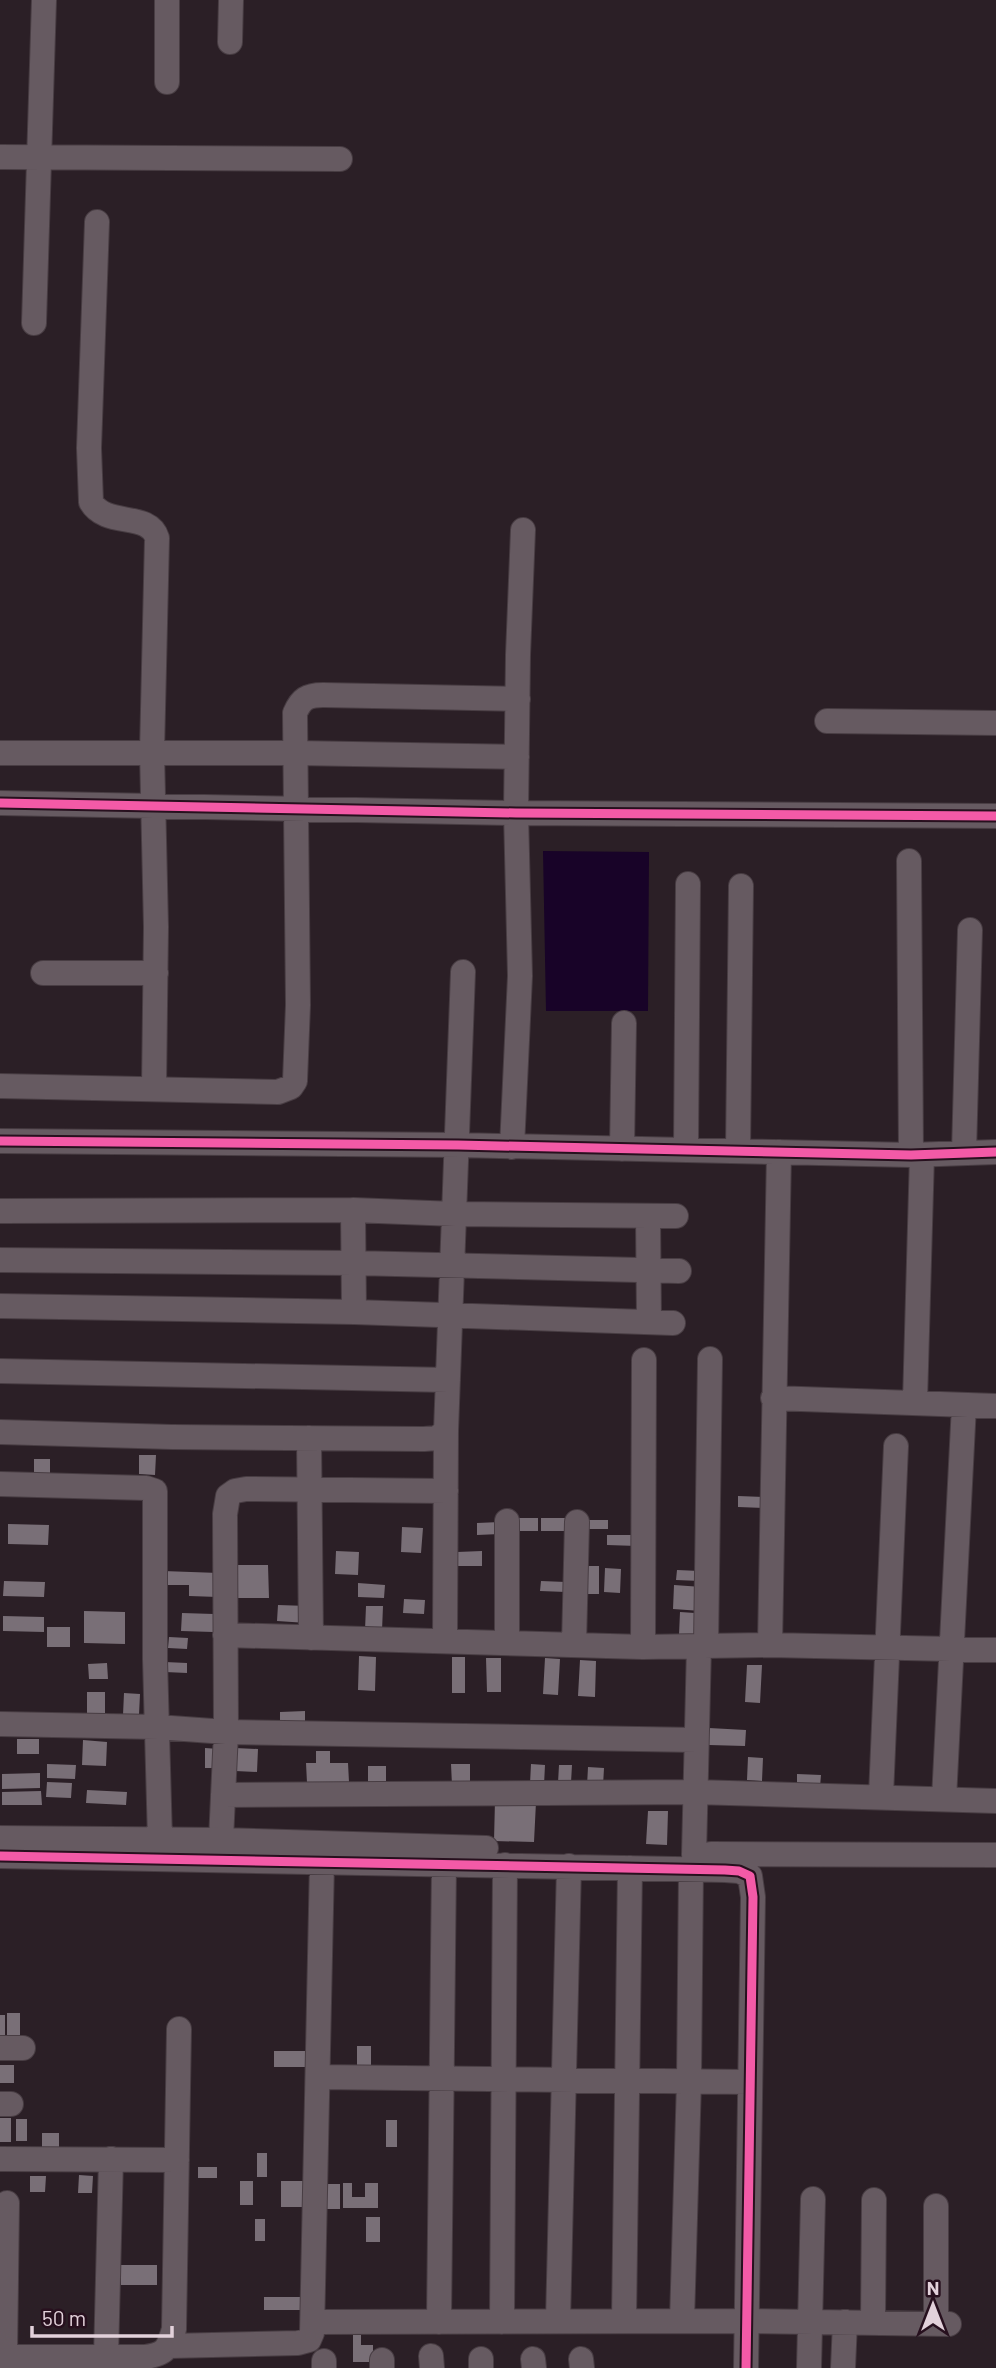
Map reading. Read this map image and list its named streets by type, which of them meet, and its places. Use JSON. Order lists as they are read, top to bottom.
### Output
{
  "scale_bar": "50 m",
  "north": "top"
}
